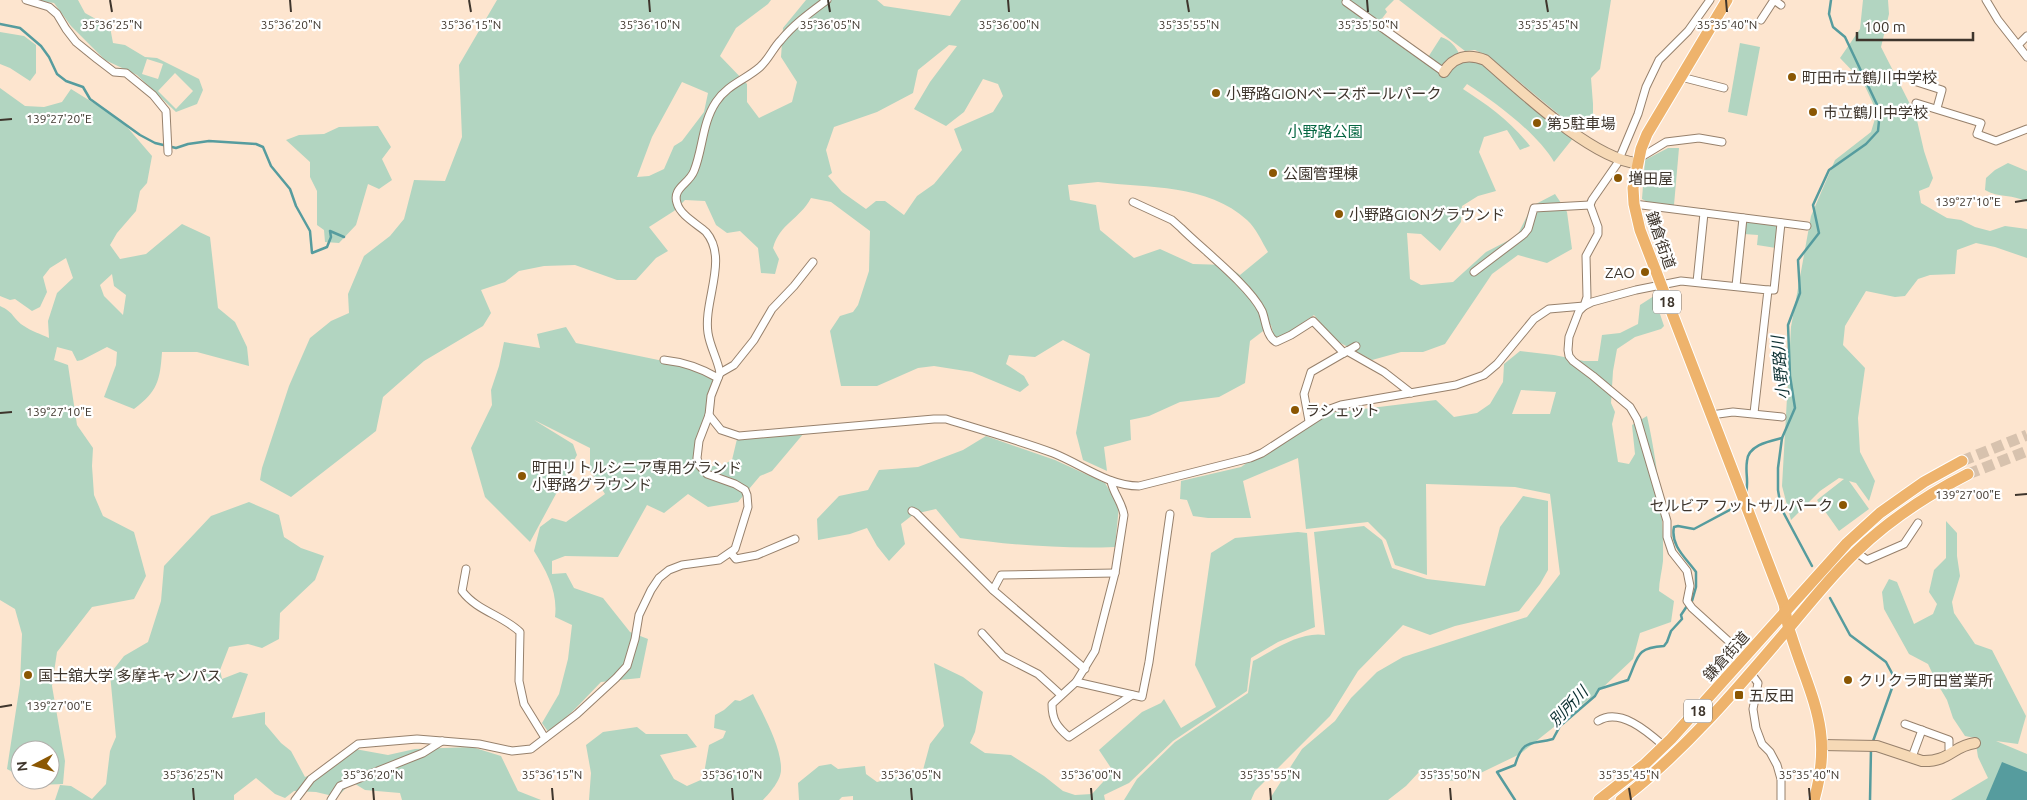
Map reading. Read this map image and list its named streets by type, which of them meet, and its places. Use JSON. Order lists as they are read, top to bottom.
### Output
{
  "streets": {
    "main road": ["鎌倉街道", "18"]
  },
  "crossings": [
    ["鎌倉街道", "18"]
  ],
  "water": ["小野路川", "別所川"],
  "parks": ["小野路公園"],
  "places": {
    "other": [
      "町田市立鶴川中学校",
      "小野路GIONベースボールパーク",
      "市立鶴川中学校",
      "第5駐車場",
      "公園管理棟",
      "増田屋",
      "小野路GIONグラウンド",
      "ZAO",
      "ラシェット",
      "町田リトルシニア専用グランド 小野路グラウンド",
      "セルビア フットサルパーク",
      "国士舘大学 多摩キャンパス",
      "クリクラ町田営業所"
    ],
    "transit": ["五反田"]
  },
  "scale_bar": "100 m",
  "north": "left",
  "coordinates": [
    "35°36'25\"N",
    "35°36'20\"N",
    "35°36'15\"N",
    "35°36'10\"N",
    "35°36'05\"N",
    "35°36'00\"N",
    "35°35'55\"N",
    "35°35'50\"N",
    "35°35'45\"N",
    "35°35'40\"N",
    "139°27'20\"E",
    "139°27'10\"E",
    "139°27'00\"E"
  ]
}
